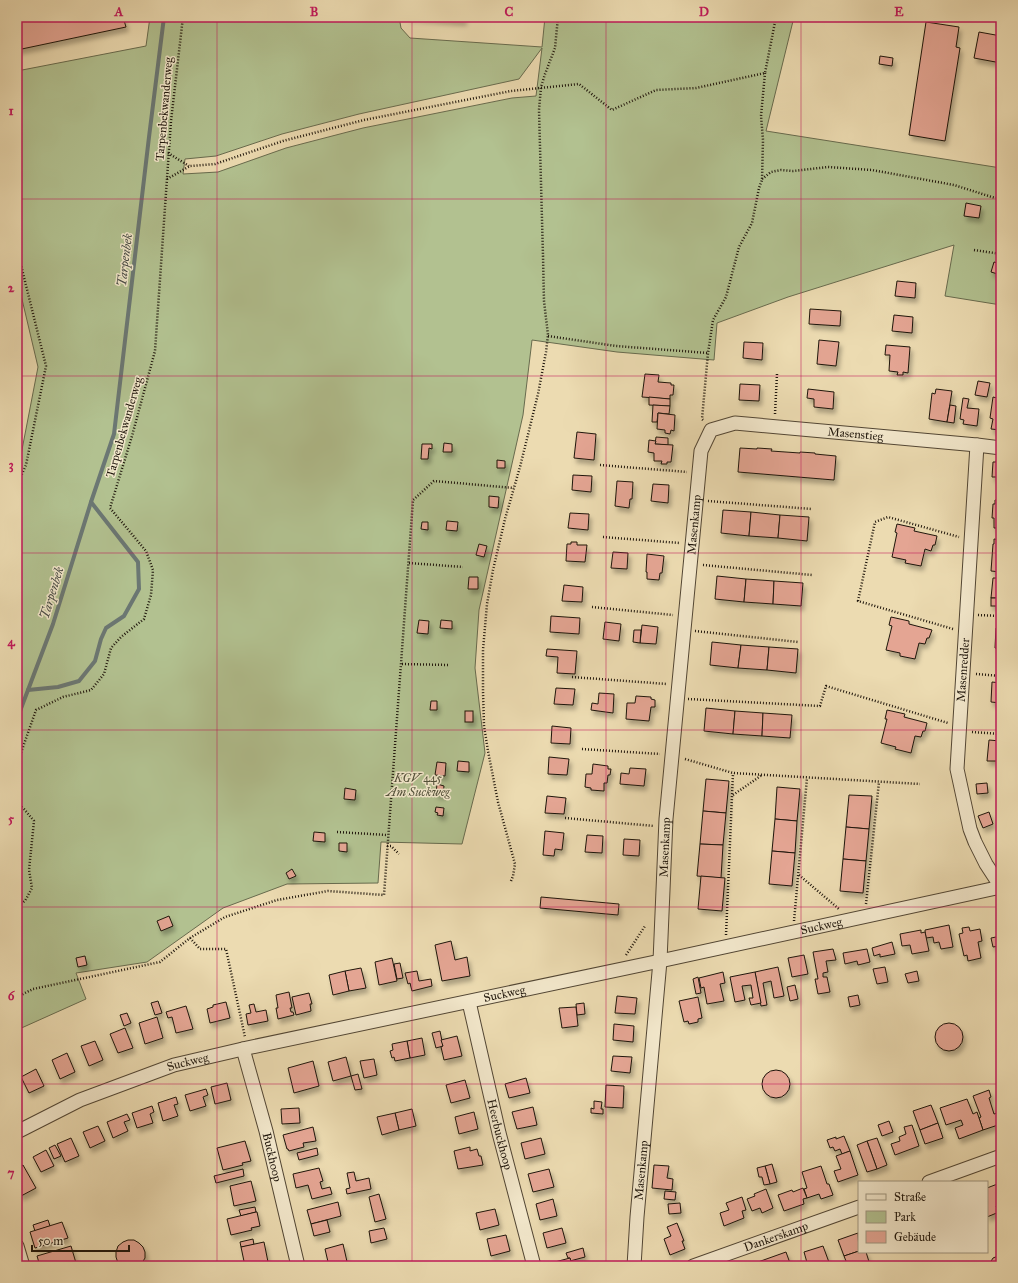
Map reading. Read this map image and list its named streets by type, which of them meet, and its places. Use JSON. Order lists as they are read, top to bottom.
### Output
{
  "streets": {
    "street": [
      "Masenstieg",
      "Masenkamp",
      "Masenredder",
      "Suckweg",
      "Heerbuckhoop",
      "Buckhoop",
      "Dankerskamp"
    ],
    "path": ["Tarpenbekwanderweg"]
  },
  "crossings": [
    ["Masenstieg", "Masenkamp"],
    ["Masenstieg", "Masenredder"],
    ["Masenkamp", "Suckweg"],
    ["Masenredder", "Suckweg"],
    ["Suckweg", "Heerbuckhoop"],
    ["Suckweg", "Buckhoop"]
  ],
  "water": ["Tarpenbek"],
  "parks": ["KGV 445 Am Suckweg"],
  "legend": ["Straße", "Park", "Gebäude"],
  "scale_bar": "50 m",
  "grid": {
    "columns": [
      "A",
      "B",
      "C",
      "D",
      "E"
    ],
    "rows": [
      "1",
      "2",
      "3",
      "4",
      "5",
      "6",
      "7"
    ]
  }
}
